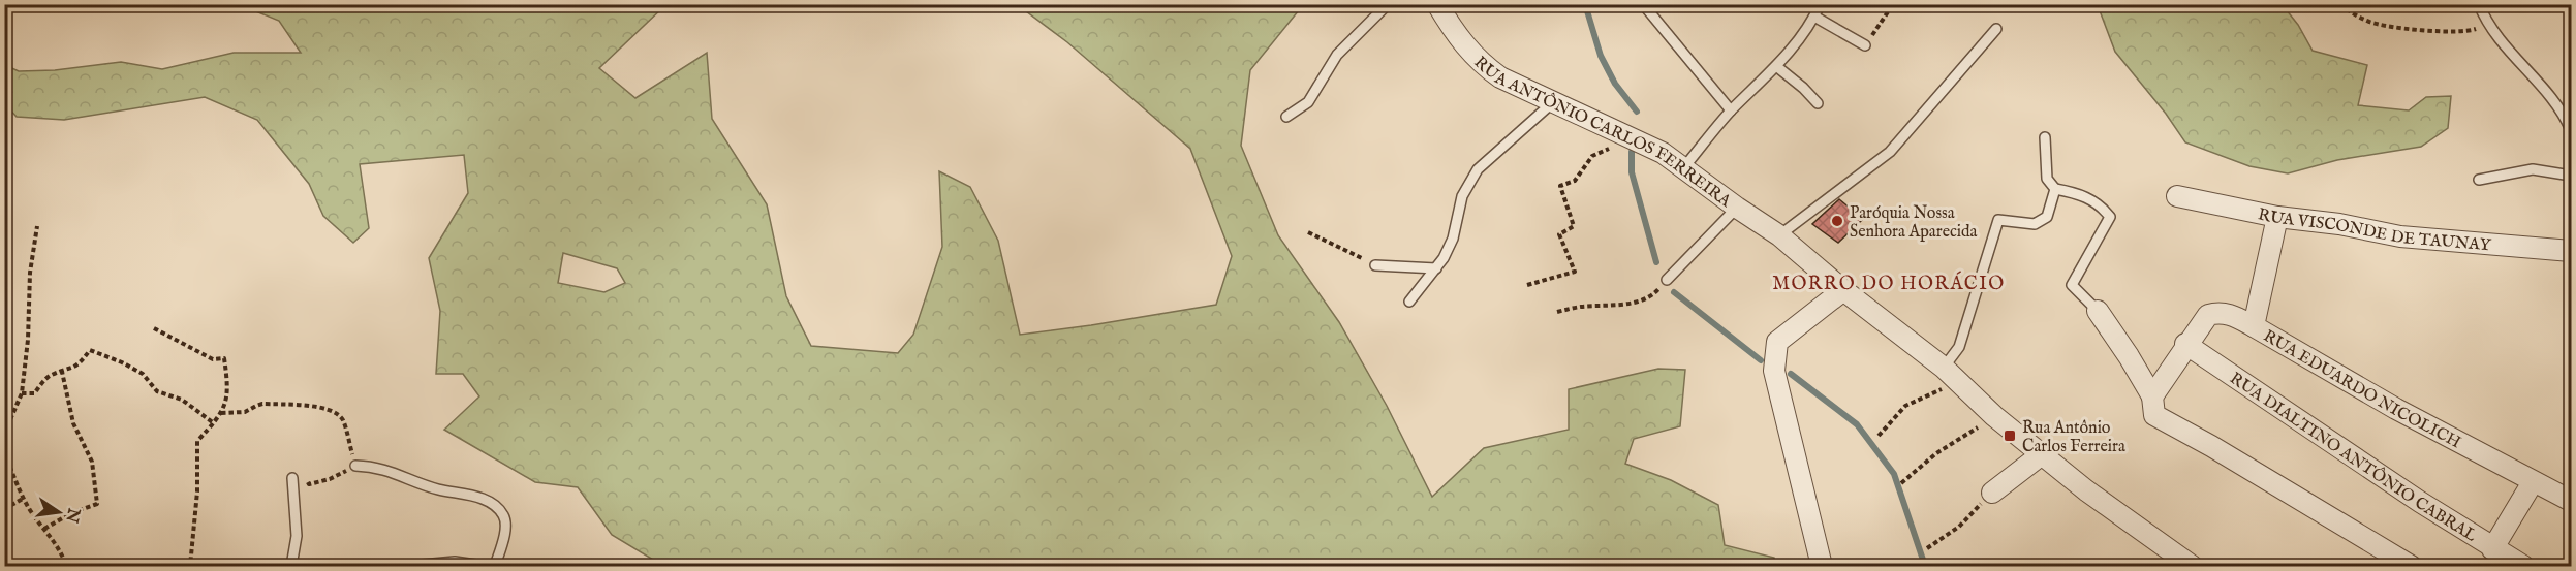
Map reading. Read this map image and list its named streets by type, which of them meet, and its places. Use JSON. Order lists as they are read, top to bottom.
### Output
{
  "streets": {
    "street": [
      "RUA ANTÔNIO CARLOS FERREIRA",
      "RUA VISCONDE DE TAUNAY",
      "RUA EDUARDO NICOLICH",
      "RUA DIALTINO ANTÔNIO CABRAL"
    ]
  },
  "crossings": [
    ["RUA VISCONDE DE TAUNAY", "RUA EDUARDO NICOLICH"]
  ],
  "districts": ["MORRO DO HORÁCIO"],
  "places": {
    "other": ["Paróquia Nossa Senhora Aparecida"],
    "transit": ["Rua Antônio Carlos Ferreira"]
  },
  "north": "right"
}
